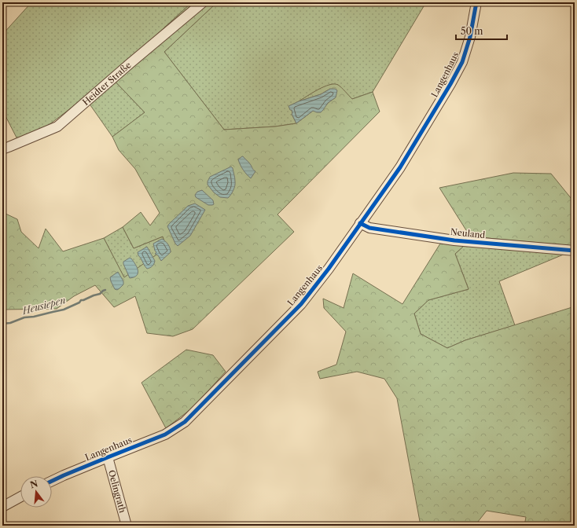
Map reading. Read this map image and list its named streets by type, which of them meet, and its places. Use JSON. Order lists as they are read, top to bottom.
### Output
{
  "streets": {
    "street": [
      "Langenhaus",
      "Heidter Straße",
      "Neuland",
      "Oelingrath"
    ]
  },
  "crossings": [
    ["Langenhaus", "Neuland"],
    ["Langenhaus", "Oelingrath"]
  ],
  "water": ["Heusiepen"],
  "scale_bar": "50 m",
  "north": "top"
}
